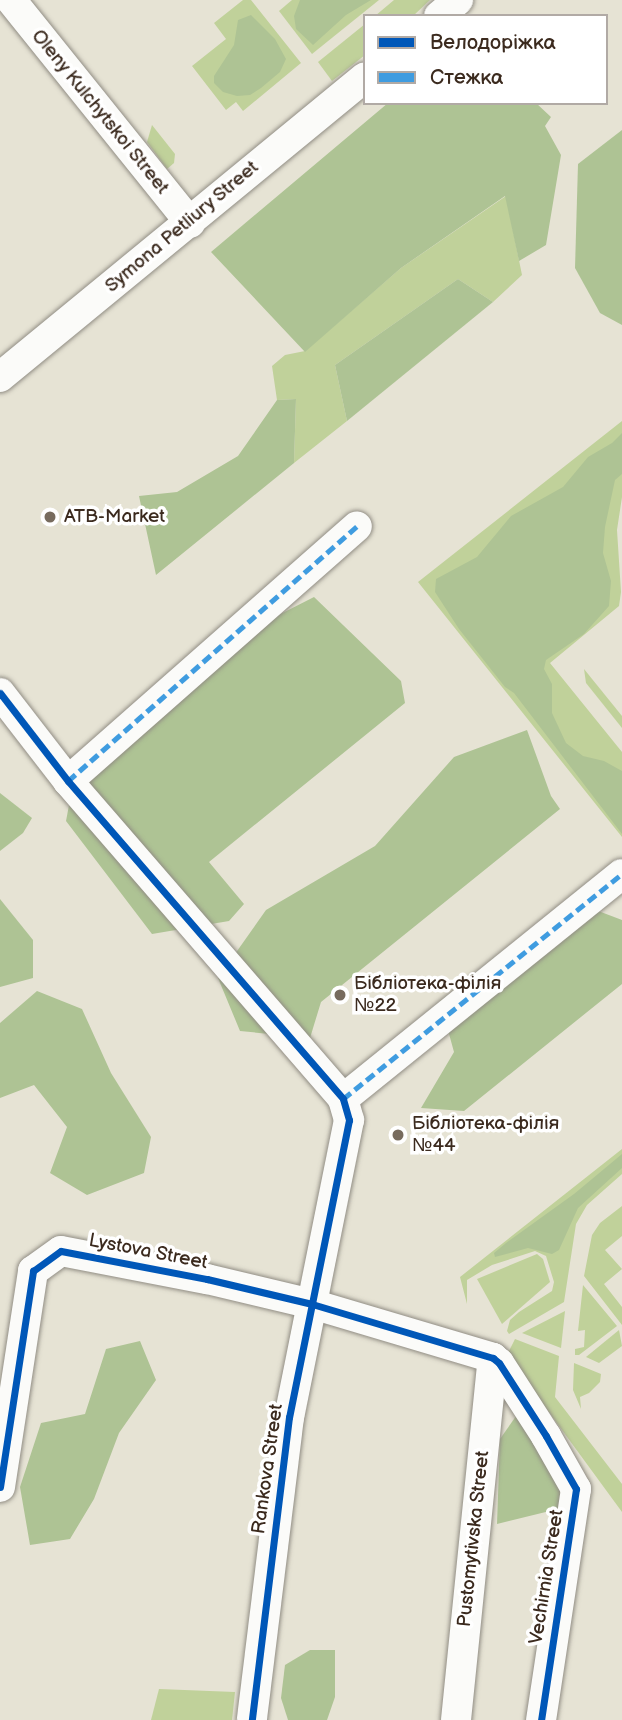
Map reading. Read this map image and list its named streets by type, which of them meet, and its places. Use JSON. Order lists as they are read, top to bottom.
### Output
{
  "streets": {
    "street": [
      "Oleny Kulchytskoi Street",
      "Symona Petliury Street",
      "Lystova Street",
      "Rankova Street",
      "Pustomytivska Street",
      "Vechirnia Street"
    ]
  },
  "crossings": [
    ["Oleny Kulchytskoi Street", "Symona Petliury Street"],
    ["Lystova Street", "Rankova Street"],
    ["Pustomytivska Street", "Vechirnia Street"]
  ],
  "places": ["ATB-Market", "Бібліотека-філія №22", "Бібліотека-філія №44"],
  "legend": ["Велодоріжка", "Стежка"]
}
